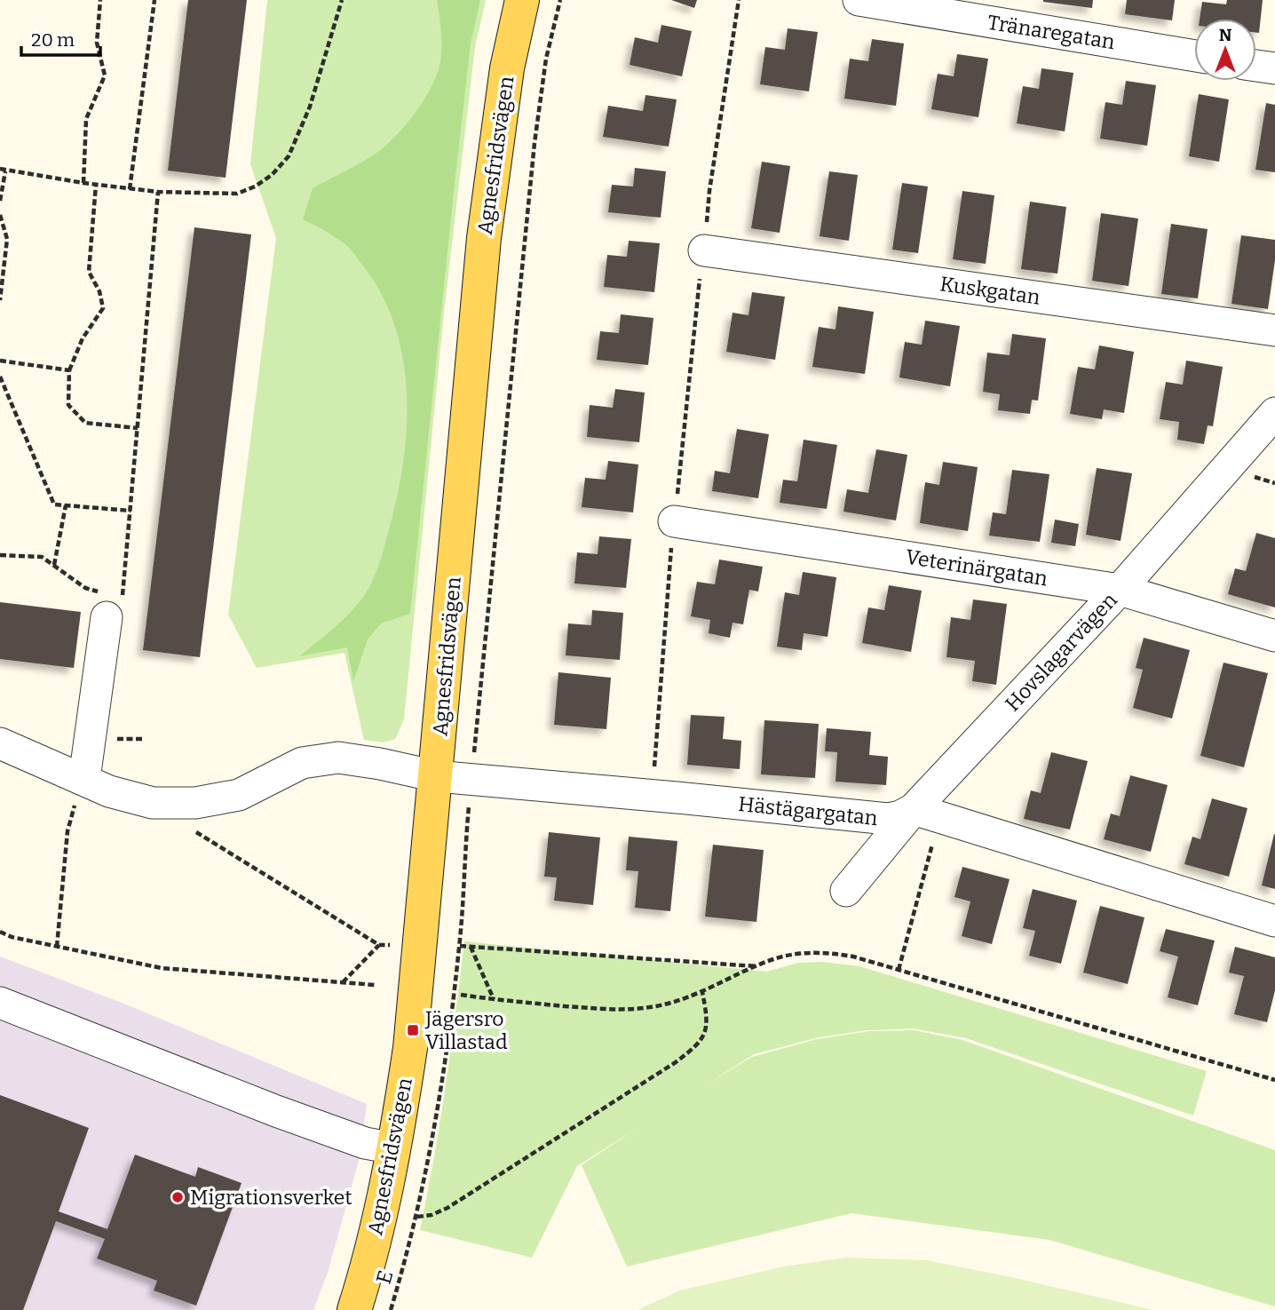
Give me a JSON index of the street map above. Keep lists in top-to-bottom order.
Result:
{
  "streets": {
    "main road": ["Agnesfridsvägen"],
    "street": [
      "Tränaregatan",
      "Kuskgatan",
      "Veterinärgatan",
      "Hovslagarvägen",
      "Hästägargatan"
    ],
    "path": ["E"]
  },
  "crossings": [
    ["Agnesfridsvägen", "Hästägargatan"],
    ["Veterinärgatan", "Hovslagarvägen"],
    ["Hovslagarvägen", "Hästägargatan"],
    ["Hästägargatan", "E"]
  ],
  "places": {
    "transit": ["Jägersro Villastad"],
    "other": ["Migrationsverket"]
  },
  "scale_bar": "20 m",
  "north": "top"
}
